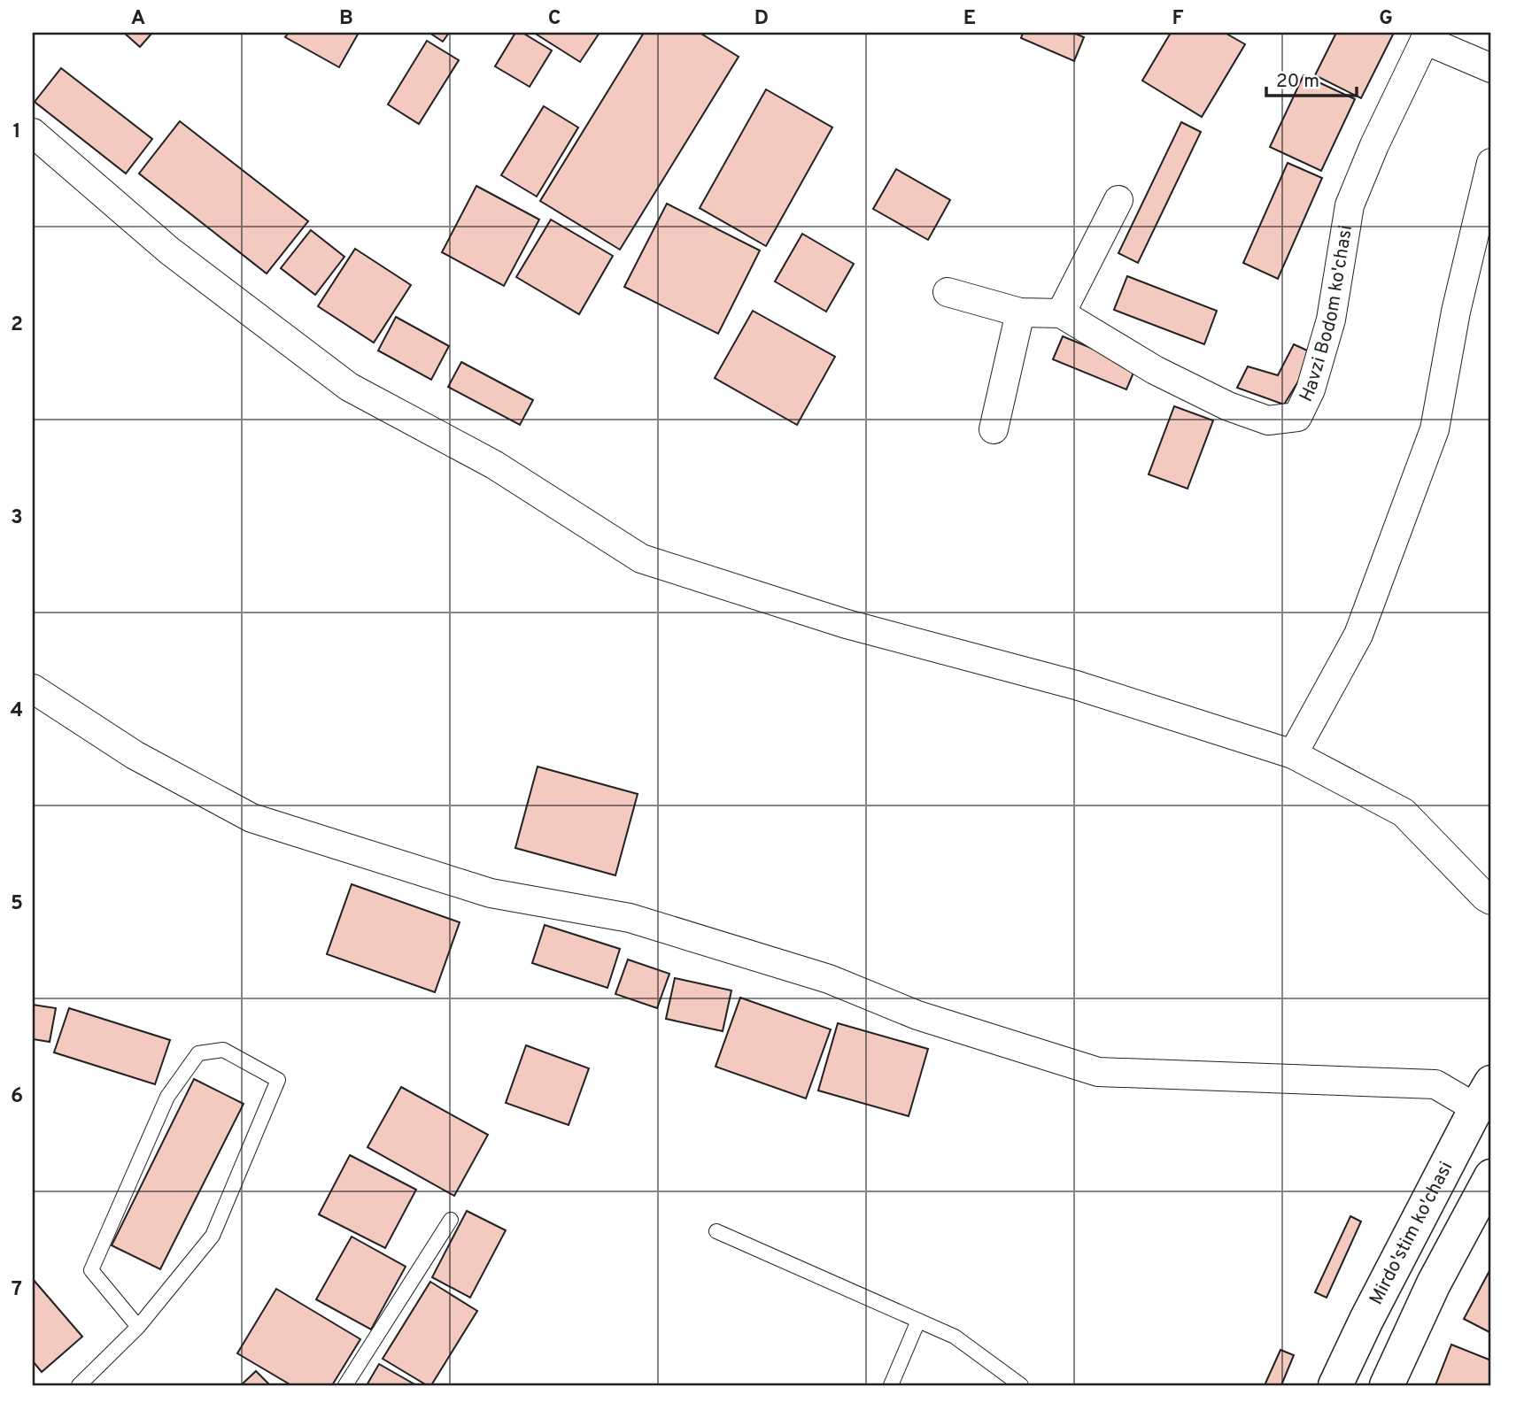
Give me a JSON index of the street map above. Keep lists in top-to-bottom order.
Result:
{
  "streets": {
    "main road": ["Mirdo'stim ko'chasi"],
    "street": ["Havzi Bodom ko'chasi"]
  },
  "scale_bar": "20 m",
  "grid": {
    "columns": [
      "A",
      "B",
      "C",
      "D",
      "E",
      "F",
      "G"
    ],
    "rows": [
      "1",
      "2",
      "3",
      "4",
      "5",
      "6",
      "7"
    ]
  }
}
